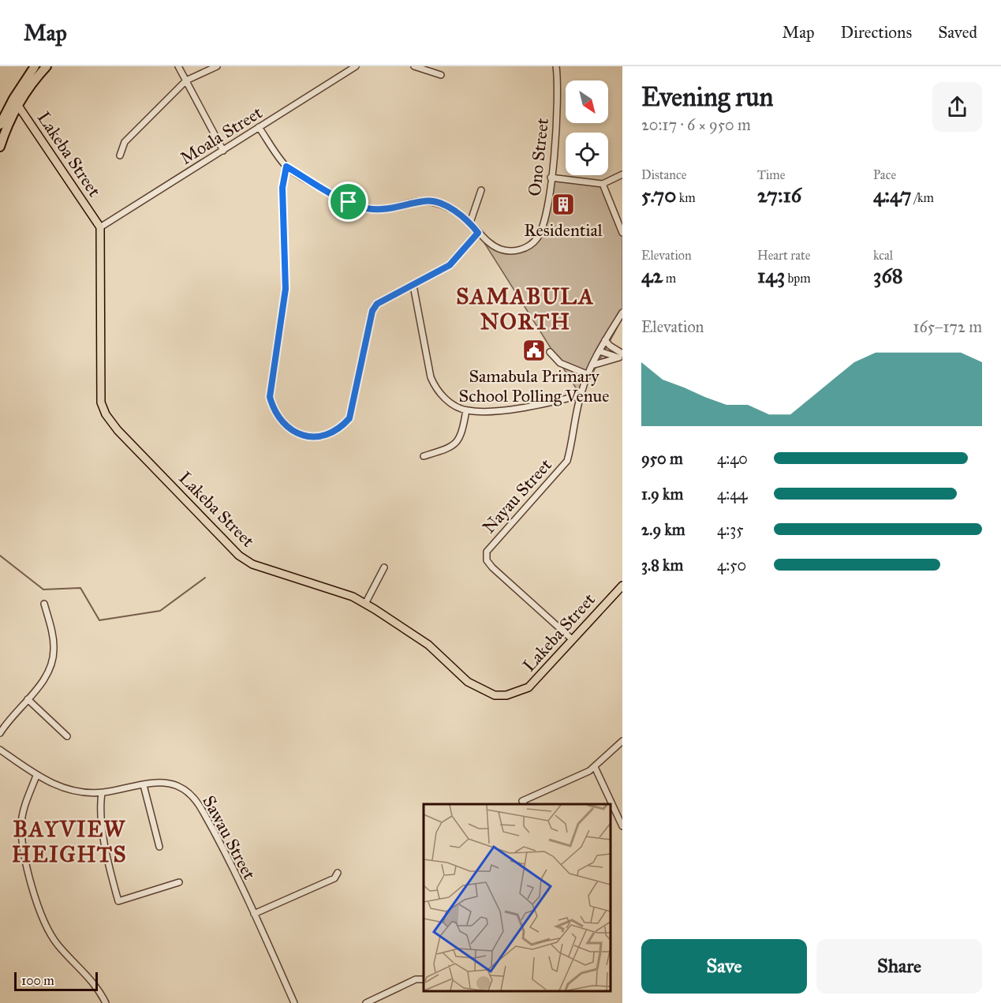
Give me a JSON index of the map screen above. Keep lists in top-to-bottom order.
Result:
{
  "streets": {
    "main road": ["Lakeba Street"],
    "street": [
      "Moala Street",
      "Ono Street",
      "Nayau Street",
      "Sawau Street"
    ]
  },
  "crossings": [
    ["Moala Street", "Lakeba Street"],
    ["Lakeba Street", "Nayau Street"]
  ],
  "districts": ["SAMABULA NORTH", "BAYVIEW HEIGHTS"],
  "places": {
    "building": ["Residential"],
    "public building": ["Samabula Primary School Polling Venue"]
  },
  "scale_bar": "100 m",
  "north": "bottom right",
  "page": {
    "header": "Map",
    "nav": ["Map", "Directions", "Saved"],
    "heading": ["Evening run", "20:17 · 6 × 950 m"],
    "stats": [
      ["Distance", "5.70 km"],
      ["Time", "27:16"],
      ["Pace", "4:47 /km"],
      ["Elevation", "42 m"],
      ["Heart rate", "143 bpm"],
      ["kcal", "368"]
    ],
    "chart": ["Elevation", "165–172 m"],
    "list": [
      {
        "name": "950 m",
        "note": "4:40"
      },
      {
        "name": "1.9 km",
        "note": "4:44"
      },
      {
        "name": "2.9 km",
        "note": "4:35"
      },
      {
        "name": "3.8 km",
        "note": "4:50"
      }
    ],
    "buttons": ["Save", "Share"],
    "scale": "100 m"
  }
}
